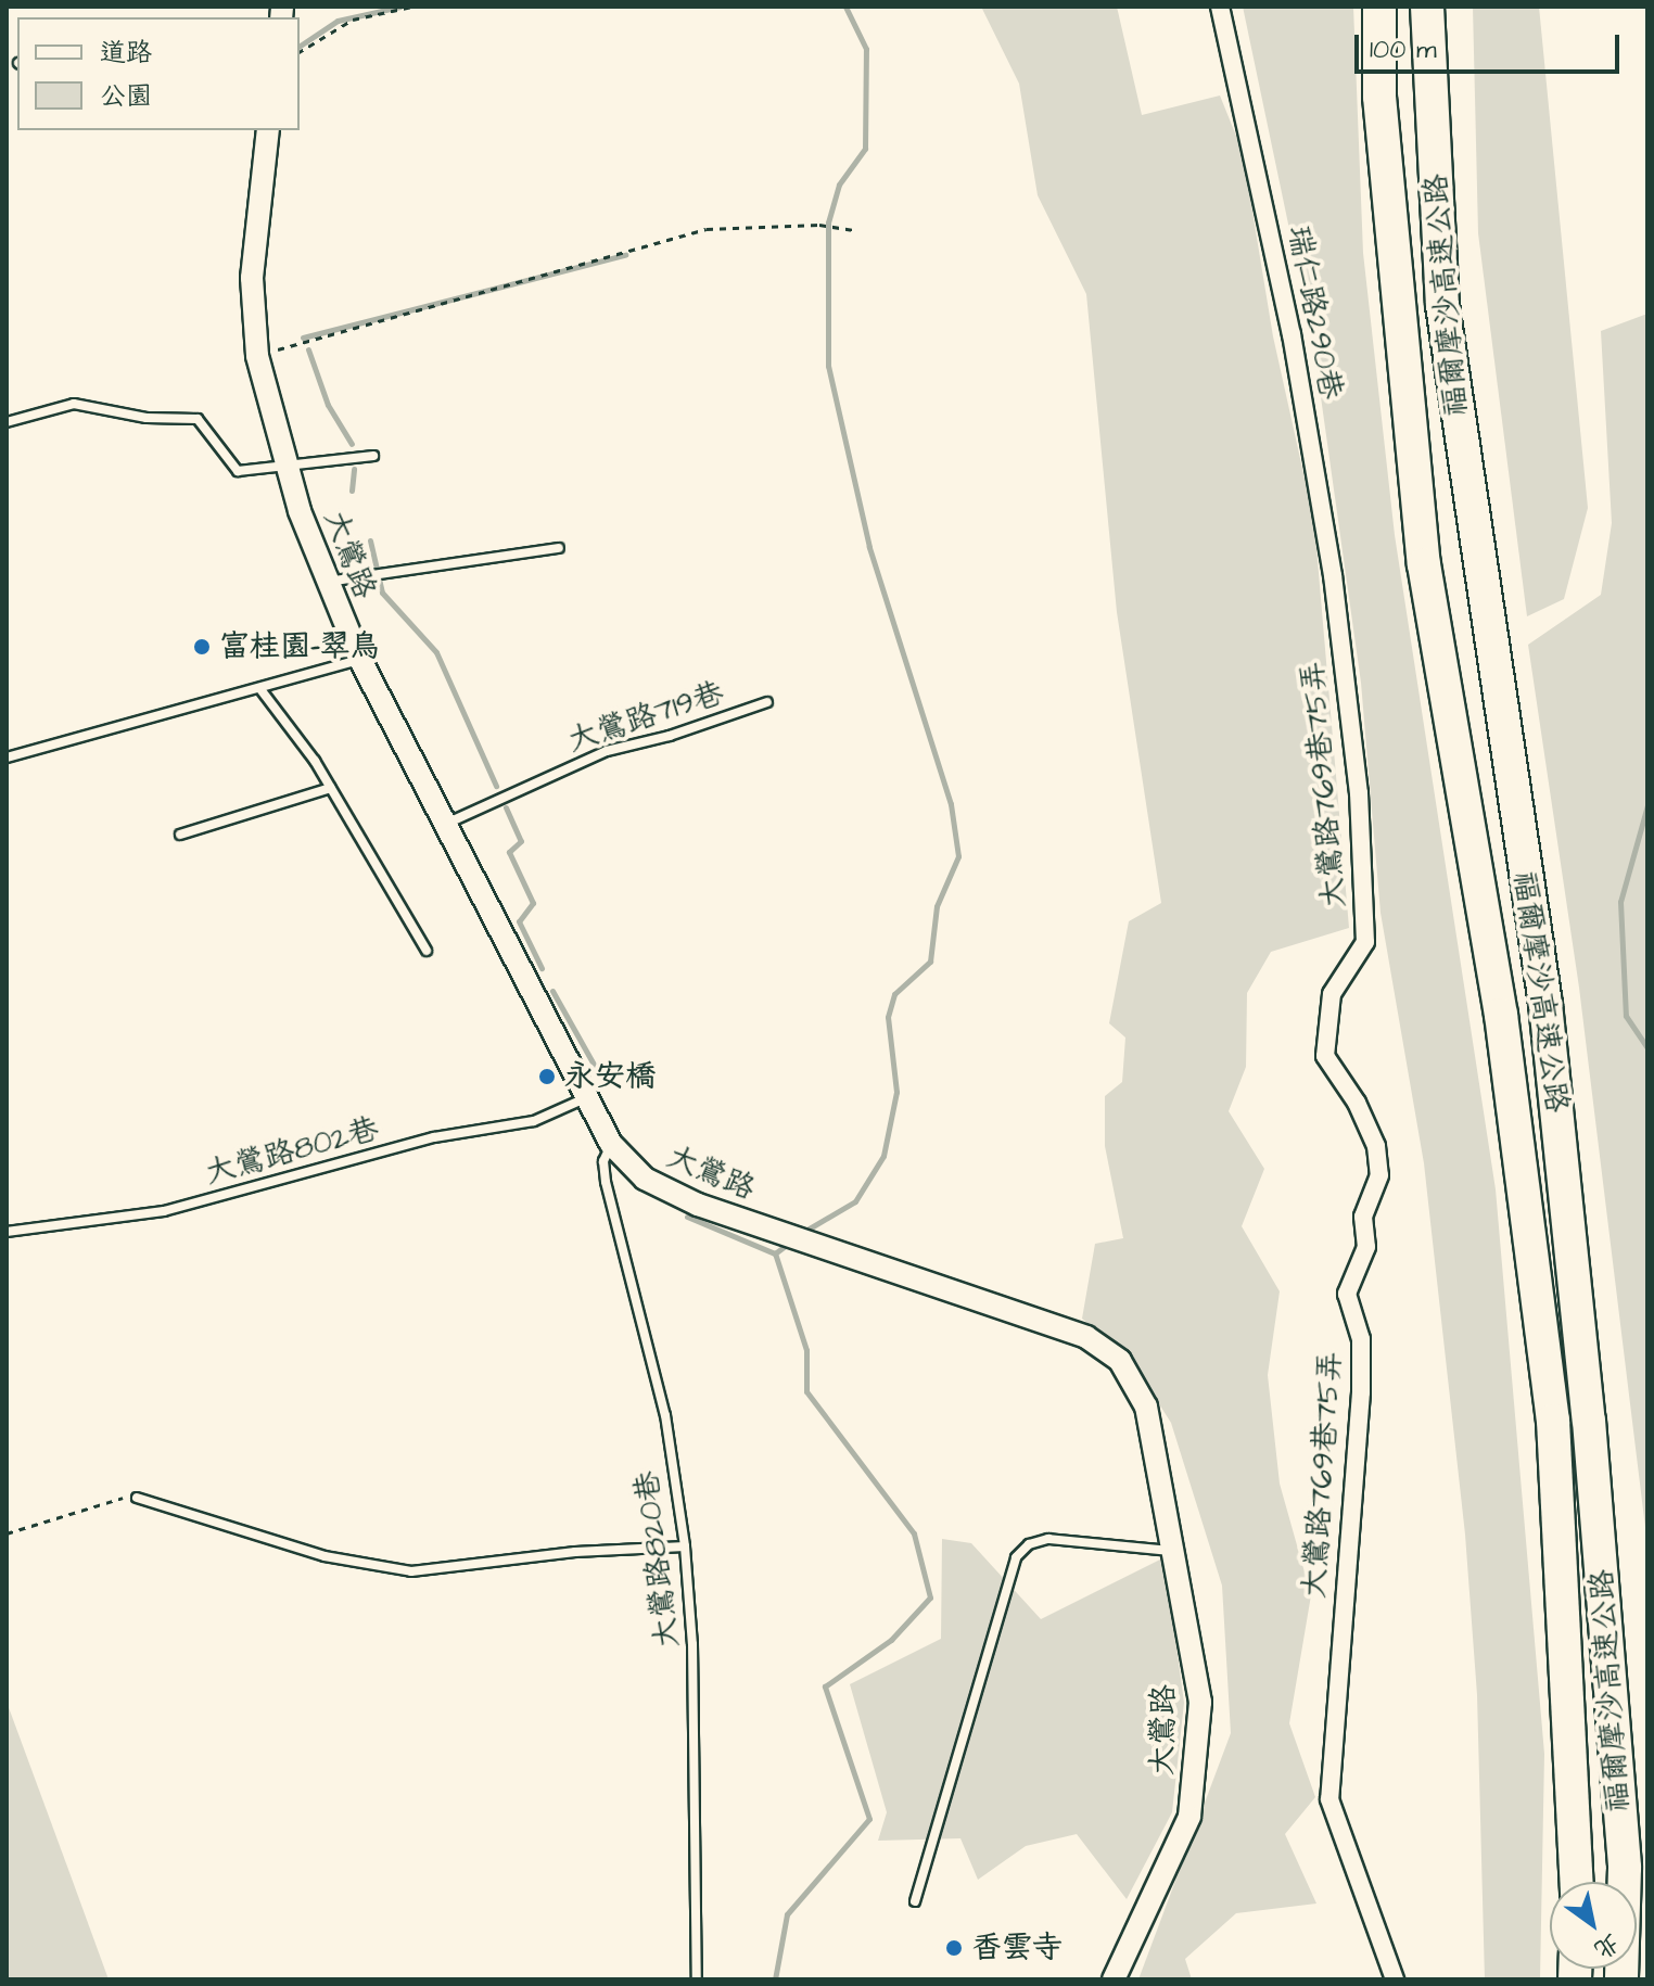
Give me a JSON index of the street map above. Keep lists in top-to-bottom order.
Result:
{
  "streets": {
    "highway": ["福爾摩沙高速公路"],
    "street": ["瑞仁路290巷", "大鶯路", "大鶯路769巷75弄"],
    "lane": ["大鶯路719巷", "大鶯路802巷", "大鶯路820巷"]
  },
  "crossings": [
    ["瑞仁路290巷", "大鶯路769巷75弄"],
    ["大鶯路", "大鶯路719巷"],
    ["大鶯路", "大鶯路802巷"],
    ["大鶯路", "大鶯路820巷"]
  ],
  "places": ["富桂園-翠鳥", "永安橋", "香雲寺"],
  "legend": ["道路", "公園"],
  "scale_bar": "100 m",
  "north": "bottom right"
}
